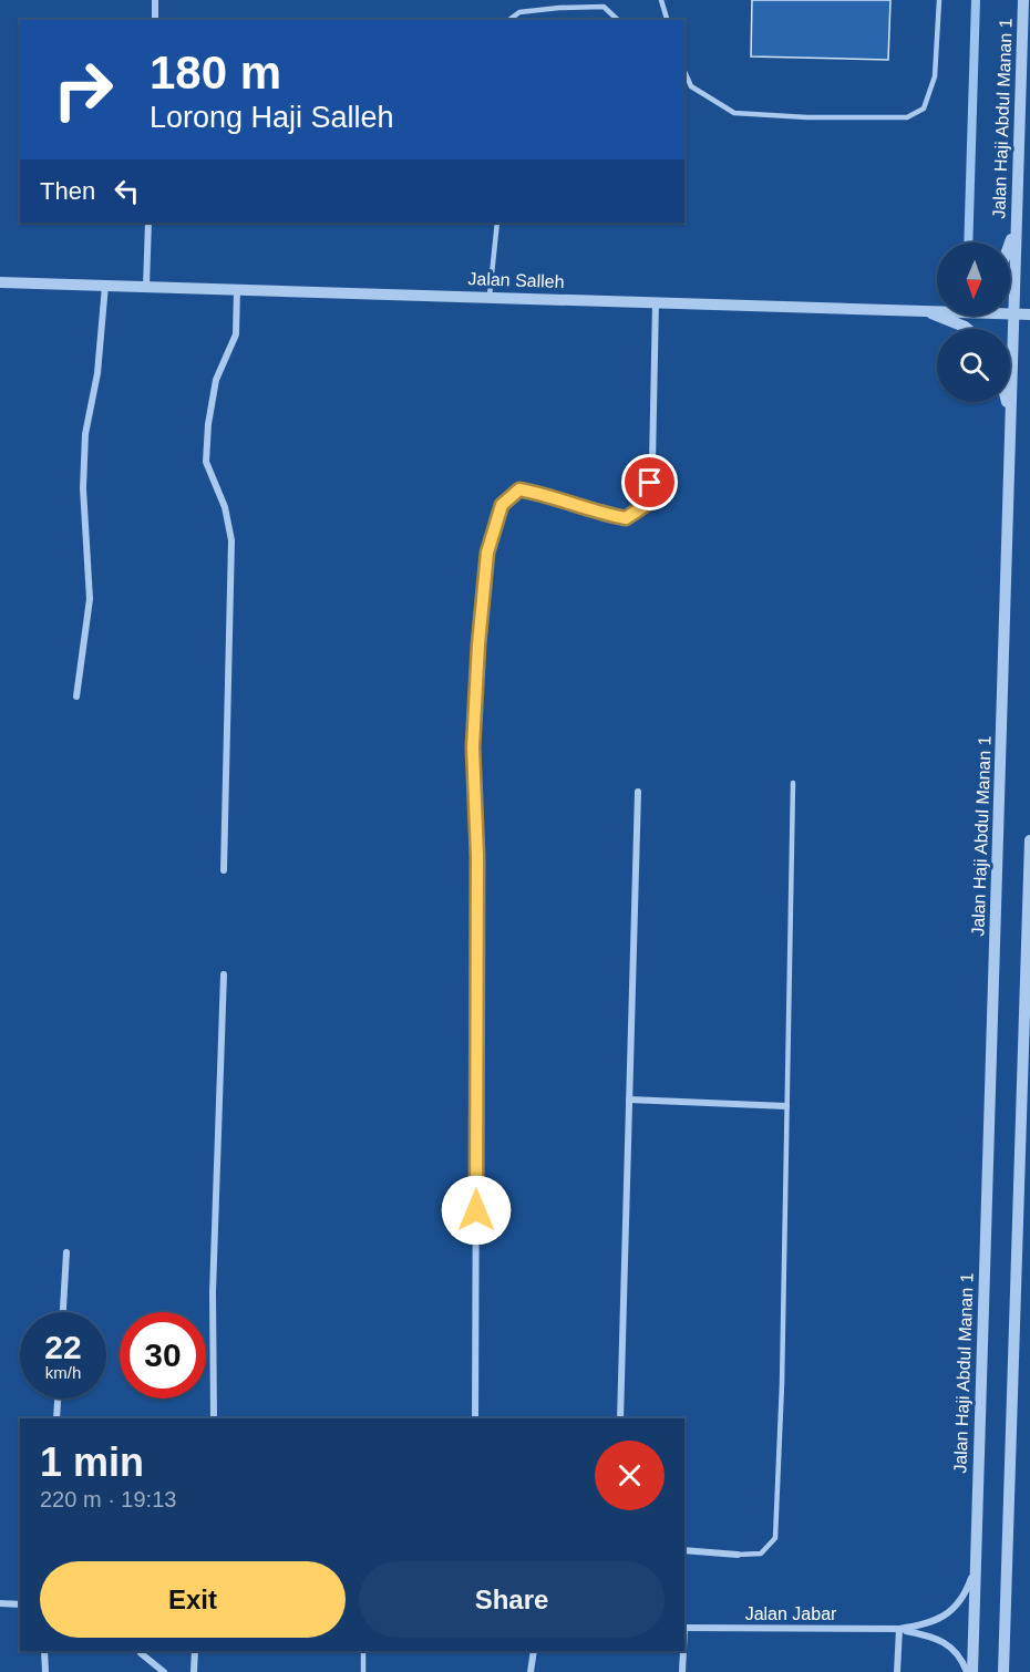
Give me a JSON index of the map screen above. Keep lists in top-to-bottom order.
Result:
{
  "streets": {
    "street": ["Jalan Haji Abdul Manan 1", "Jalan Salleh", "Jalan Jabar"]
  },
  "crossings": [
    ["Jalan Haji Abdul Manan 1", "Jalan Salleh"]
  ],
  "north": "bottom",
  "page": {
    "turn": ["180 m", "Lorong Haji Salleh"],
    "then": "Then",
    "speed": "22 km/h",
    "limit": "30",
    "heading": ["1 min", "220 m · 19:13"],
    "buttons": ["Exit", "Share"]
  }
}
